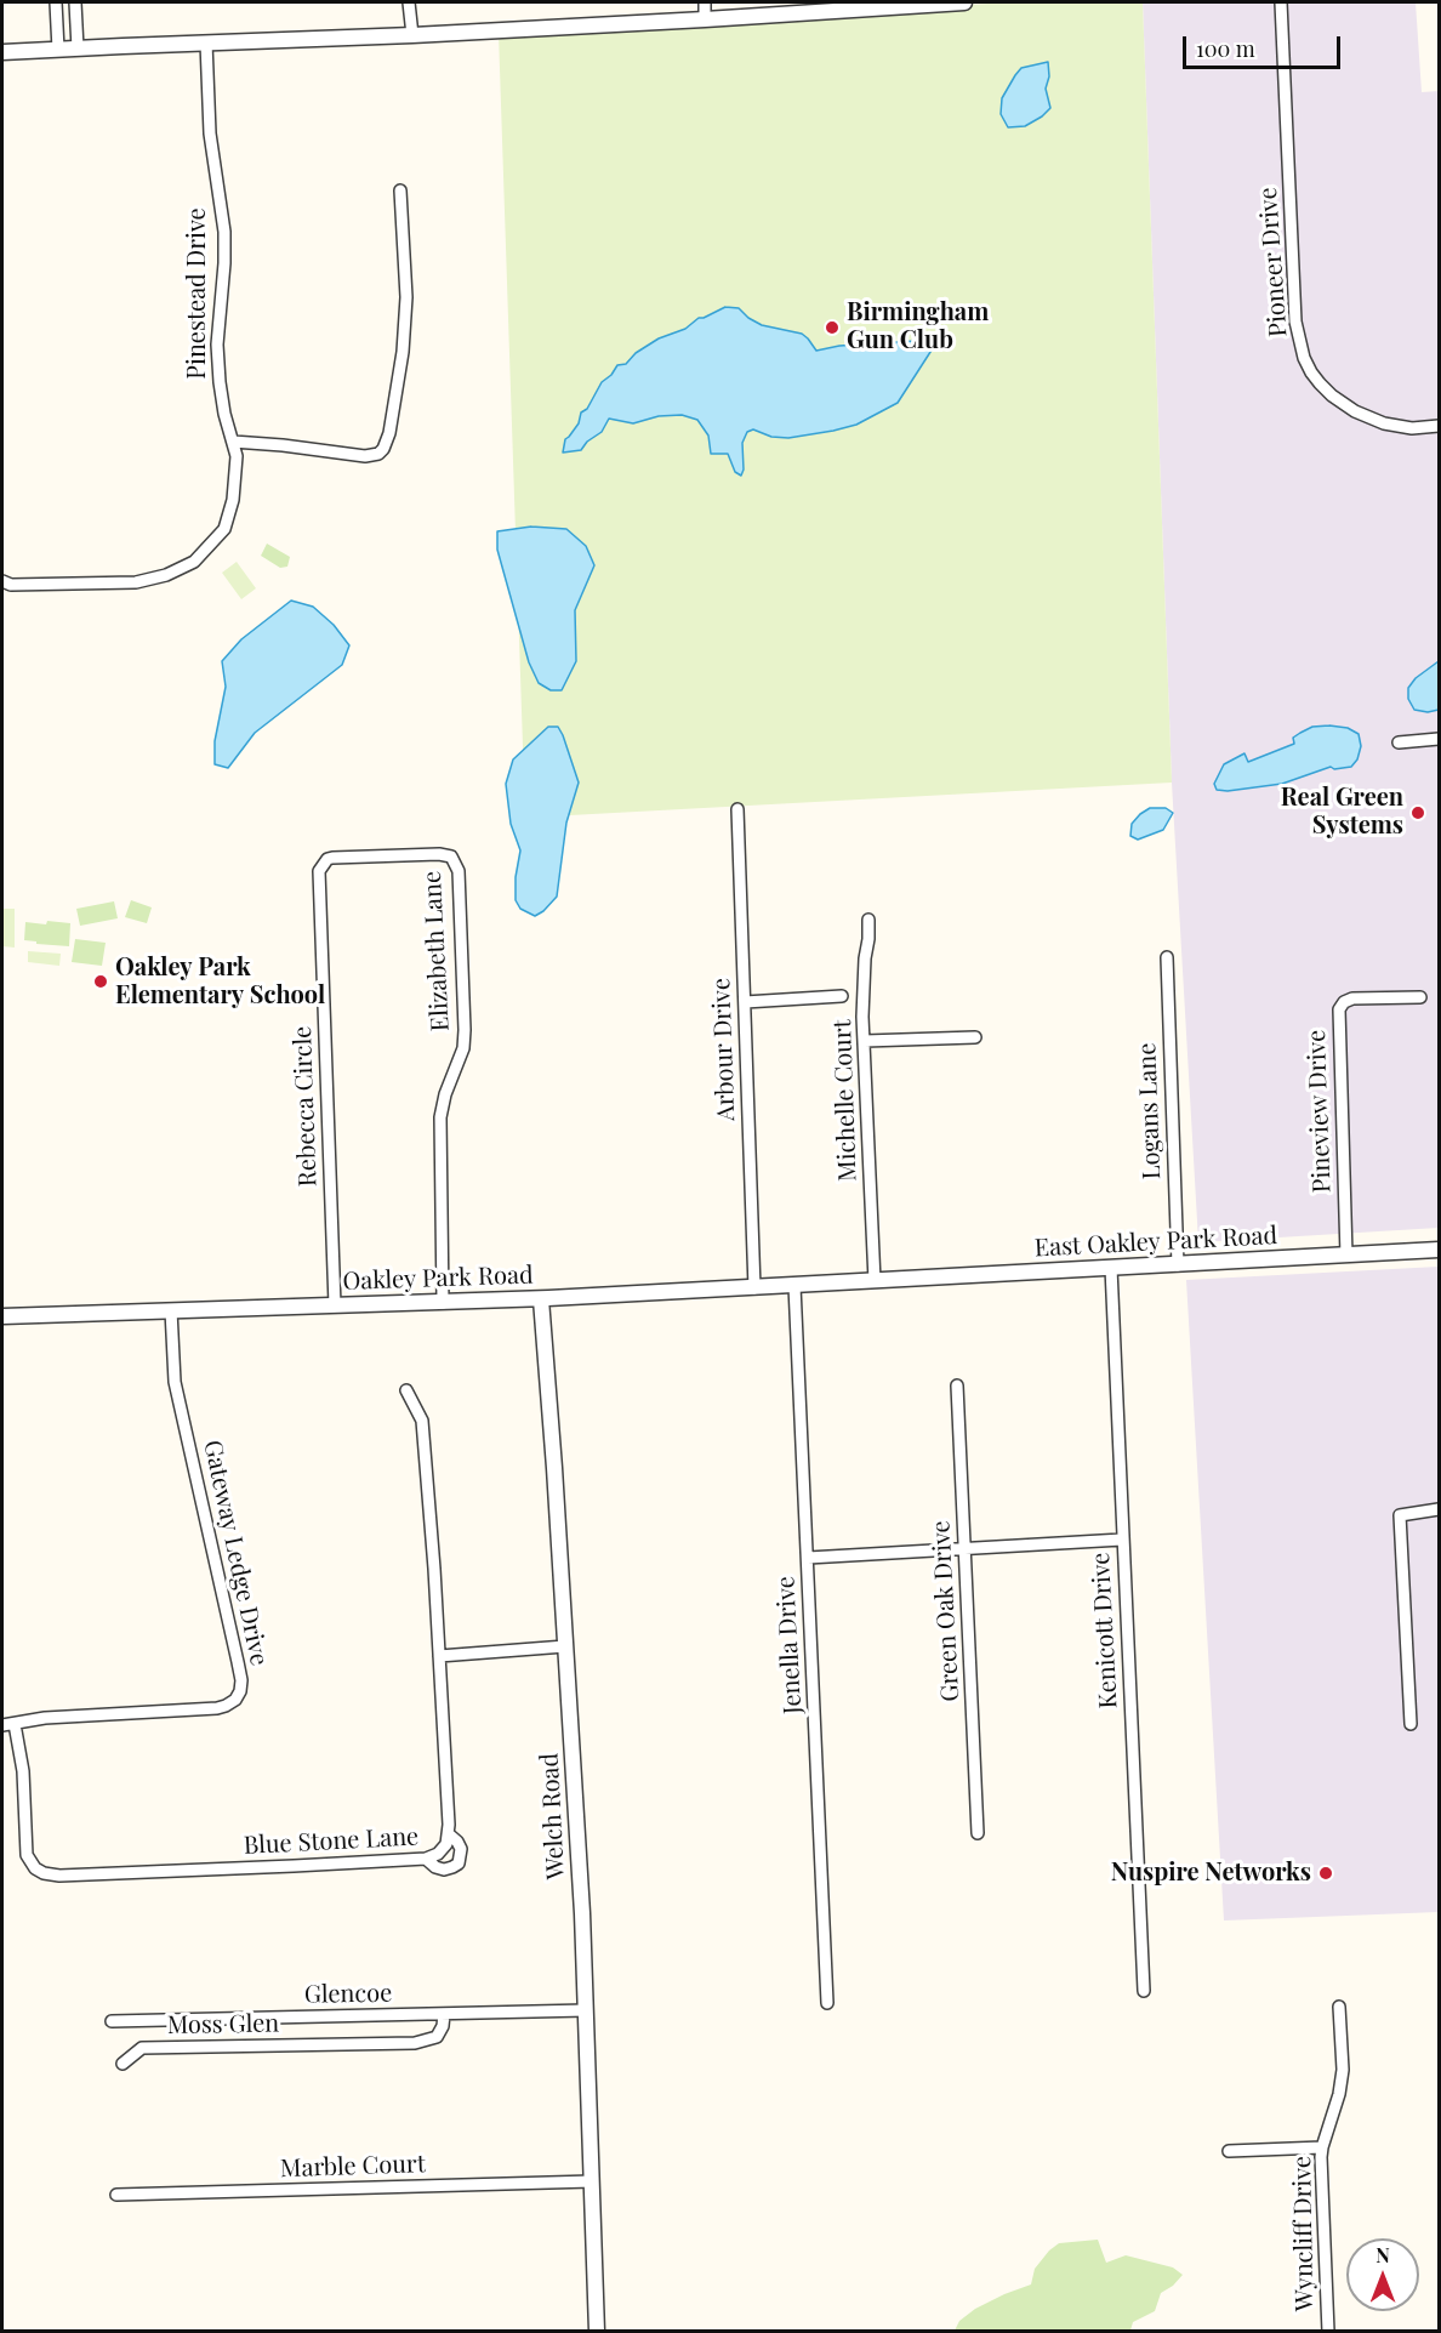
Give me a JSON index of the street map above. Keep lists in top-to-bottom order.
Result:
{
  "streets": {
    "street": [
      "Pioneer Drive",
      "Pinestead Drive",
      "Elizabeth Lane",
      "Arbour Drive",
      "Michelle Court",
      "Rebecca Circle",
      "Logans Lane",
      "Pineview Drive",
      "East Oakley Park Road",
      "Oakley Park Road",
      "Gateway Ledge Drive",
      "Green Oak Drive",
      "Kenicott Drive",
      "Jenella Drive",
      "Welch Road",
      "Blue Stone Lane",
      "Glencoe",
      "Moss Glen",
      "Marble Court",
      "Wyncliff Drive"
    ]
  },
  "crossings": [
    ["Elizabeth Lane", "Rebecca Circle"],
    ["Elizabeth Lane", "Oakley Park Road"],
    ["Arbour Drive", "Oakley Park Road"],
    ["Michelle Court", "East Oakley Park Road"],
    ["Michelle Court", "Oakley Park Road"],
    ["Rebecca Circle", "Oakley Park Road"],
    ["Logans Lane", "East Oakley Park Road"],
    ["Pineview Drive", "East Oakley Park Road"],
    ["East Oakley Park Road", "Oakley Park Road"],
    ["East Oakley Park Road", "Kenicott Drive"],
    ["Oakley Park Road", "Gateway Ledge Drive"],
    ["Oakley Park Road", "Jenella Drive"],
    ["Oakley Park Road", "Welch Road"],
    ["Gateway Ledge Drive", "Blue Stone Lane"],
    ["Welch Road", "Glencoe"],
    ["Welch Road", "Marble Court"],
    ["Glencoe", "Moss Glen"]
  ],
  "places": [
    "Birmingham Gun Club",
    "Real Green Systems",
    "Oakley Park Elementary School",
    "Nuspire Networks"
  ],
  "scale_bar": "100 m",
  "north": "top"
}
